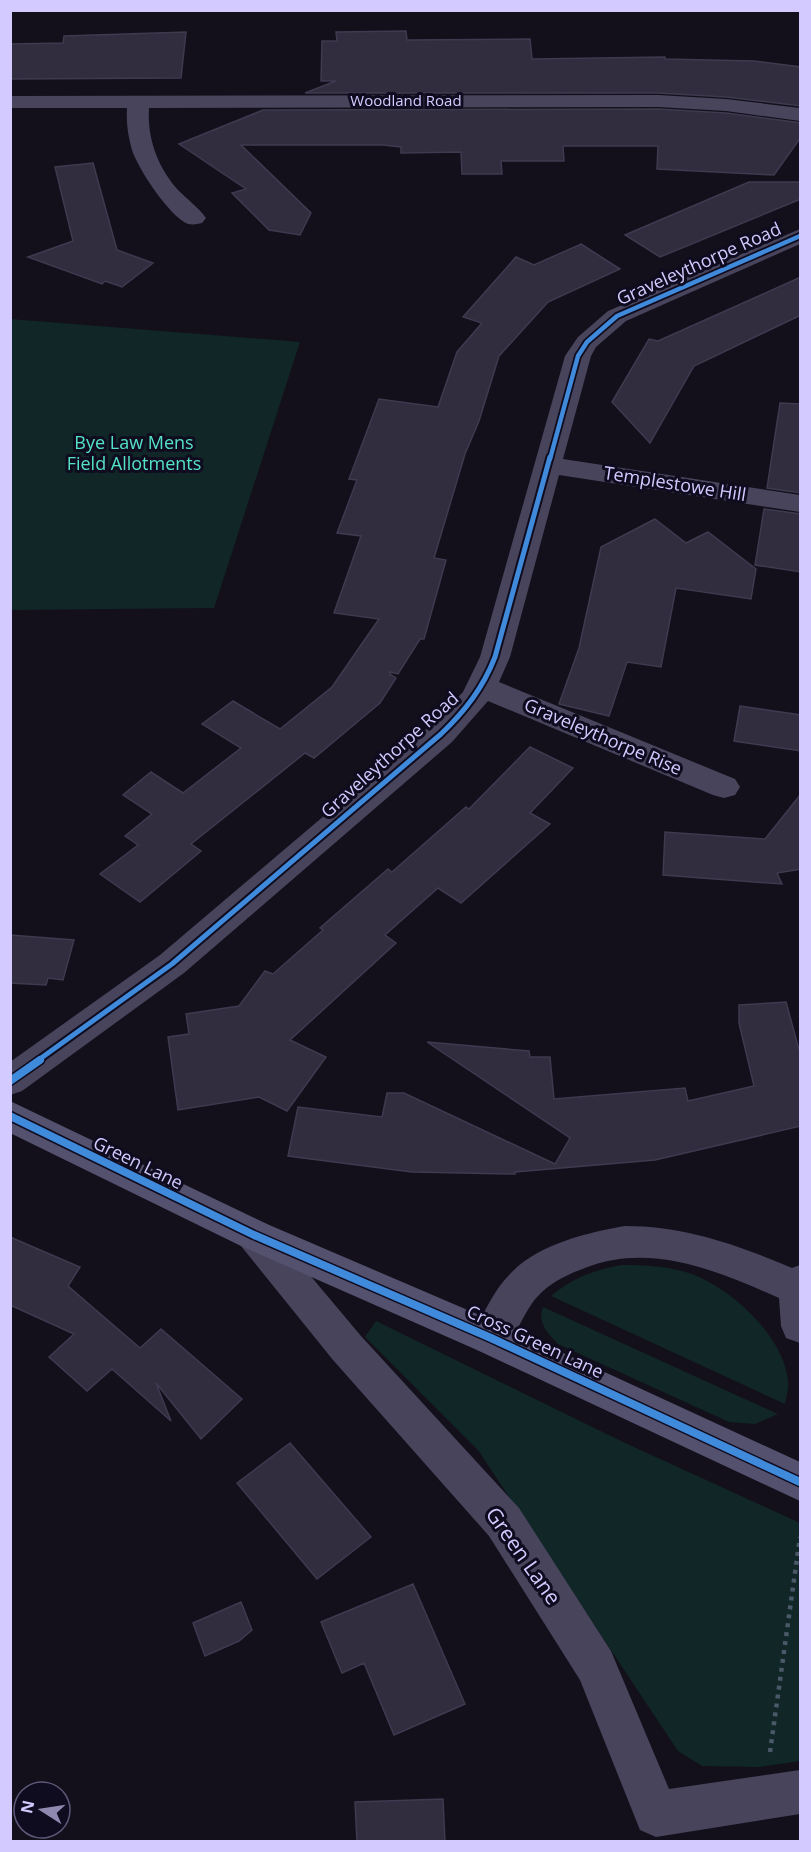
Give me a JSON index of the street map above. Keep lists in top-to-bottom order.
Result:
{
  "streets": {
    "street": [
      "Woodland Road",
      "Graveleythorpe Road",
      "Templestowe Hill",
      "Graveleythorpe Rise",
      "Green Lane",
      "Cross Green Lane"
    ]
  },
  "crossings": [
    ["Graveleythorpe Road", "Templestowe Hill"],
    ["Graveleythorpe Road", "Graveleythorpe Rise"],
    ["Green Lane", "Cross Green Lane"]
  ],
  "parks": ["Bye Law Mens Field Allotments"],
  "north": "left"
}
